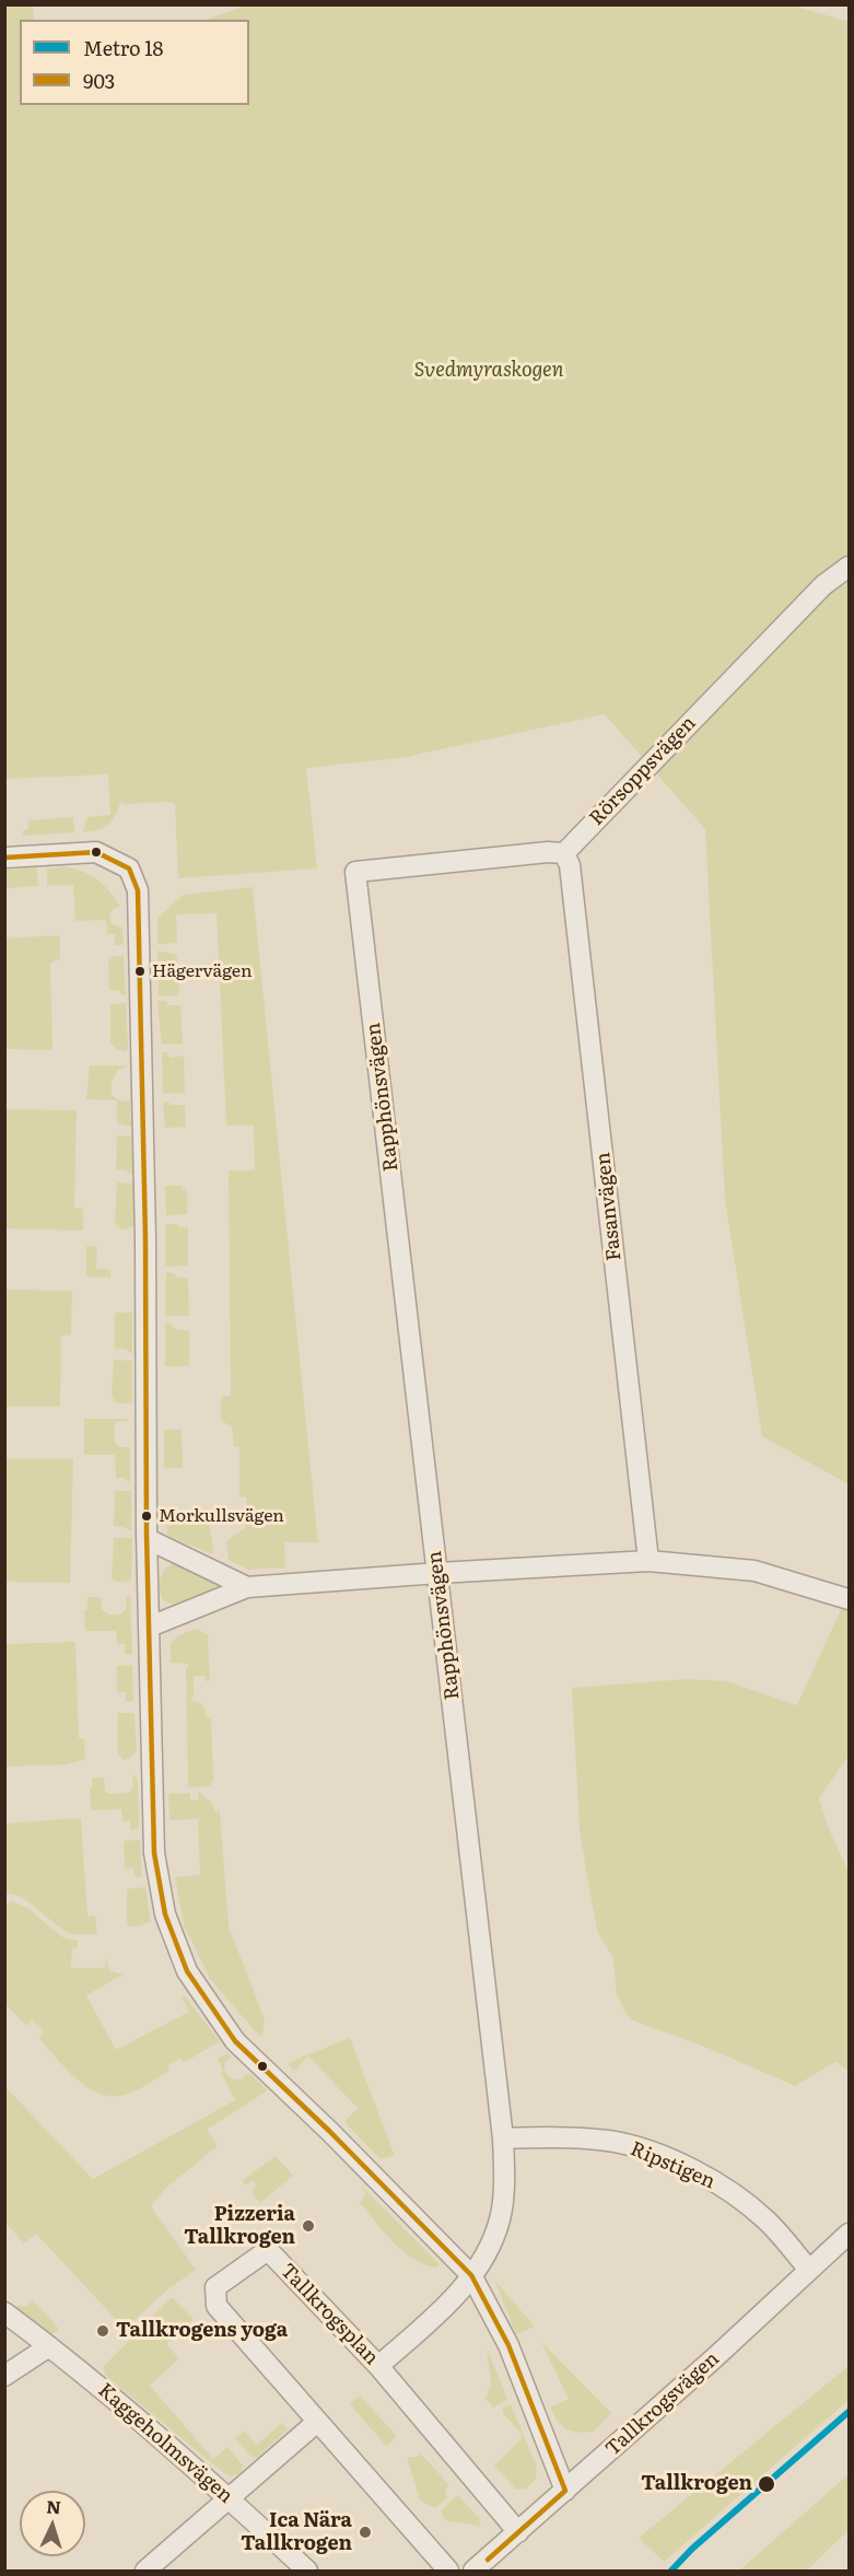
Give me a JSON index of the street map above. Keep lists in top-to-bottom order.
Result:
{
  "streets": {
    "street": [
      "Rörsoppsvägen",
      "Rapphönsvägen",
      "Fasanvägen",
      "Ripstigen",
      "Tallkrogsplan",
      "Tallkrogsvägen",
      "Kaggeholmsvägen"
    ]
  },
  "crossings": [
    ["Rörsoppsvägen", "Rapphönsvägen"],
    ["Rörsoppsvägen", "Fasanvägen"],
    ["Rapphönsvägen", "Fasanvägen"],
    ["Rapphönsvägen", "Ripstigen"],
    ["Rapphönsvägen", "Tallkrogsplan"],
    ["Ripstigen", "Tallkrogsvägen"],
    ["Tallkrogsplan", "Tallkrogsvägen"]
  ],
  "parks": ["Svedmyraskogen"],
  "places": [
    "Hägervägen",
    "Morkullsvägen",
    "Pizzeria Tallkrogen",
    "Tallkrogens yoga",
    "Tallkrogen",
    "Ica Nära Tallkrogen"
  ],
  "lines": ["transit line 903", "metro line 18"],
  "legend": ["Metro 18", "903"],
  "north": "top"
}
